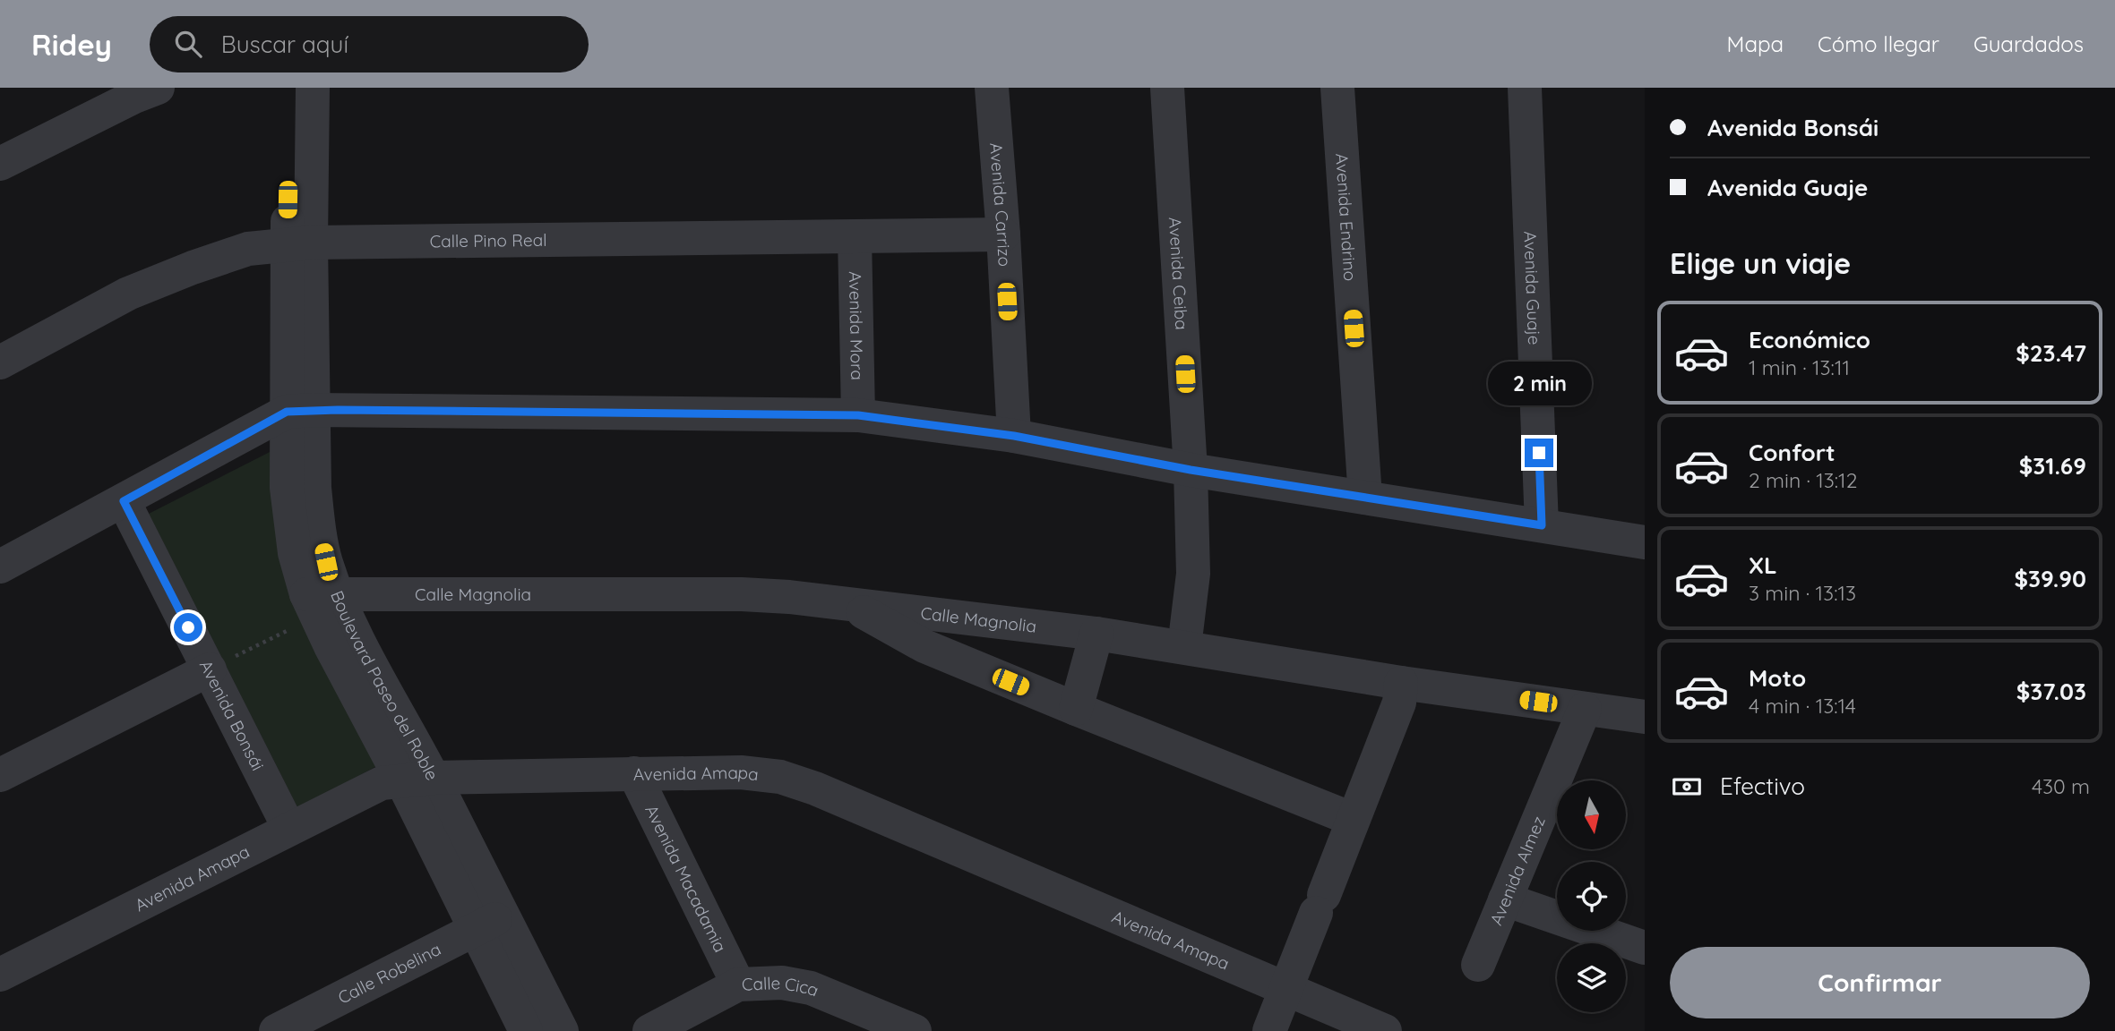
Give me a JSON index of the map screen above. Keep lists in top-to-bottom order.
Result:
{
  "streets": {
    "street": [
      "Avenida Carrizo",
      "Avenida Endrino",
      "Calle Pino Real",
      "Avenida Ceiba",
      "Avenida Guaje",
      "Avenida Mora",
      "Calle Magnolia",
      "Boulevard Paseo del Roble",
      "Avenida Bonsái",
      "Avenida Amapa",
      "Avenida Almez",
      "Avenida Macadamia",
      "Calle Robelina",
      "Calle Cica"
    ]
  },
  "crossings": [
    ["Avenida Carrizo", "Calle Pino Real"],
    ["Calle Pino Real", "Avenida Mora"],
    ["Calle Pino Real", "Boulevard Paseo del Roble"],
    ["Avenida Ceiba", "Calle Magnolia"],
    ["Calle Magnolia", "Boulevard Paseo del Roble"],
    ["Calle Magnolia", "Avenida Almez"],
    ["Boulevard Paseo del Roble", "Avenida Amapa"],
    ["Boulevard Paseo del Roble", "Calle Robelina"],
    ["Avenida Bonsái", "Avenida Amapa"],
    ["Avenida Amapa", "Avenida Macadamia"],
    ["Avenida Macadamia", "Calle Cica"]
  ],
  "north": "bottom",
  "page": {
    "header": "Ridey",
    "search": "Buscar aquí",
    "nav": ["Mapa", "Cómo llegar", "Guardados"],
    "banner": ["Avenida Bonsái", "Avenida Guaje"],
    "heading": "Elige un viaje",
    "list": [
      {
        "name": "Económico",
        "note": "1 min · 13:11",
        "value": "$23.47"
      },
      {
        "name": "Confort",
        "note": "2 min · 13:12",
        "value": "$31.69"
      },
      {
        "name": "XL",
        "note": "3 min · 13:13",
        "value": "$39.90"
      },
      {
        "name": "Moto",
        "note": "4 min · 13:14",
        "value": "$37.03"
      }
    ],
    "bubble": "2 min",
    "pay": ["Efectivo", "430 m"],
    "buttons": "Confirmar"
  }
}
